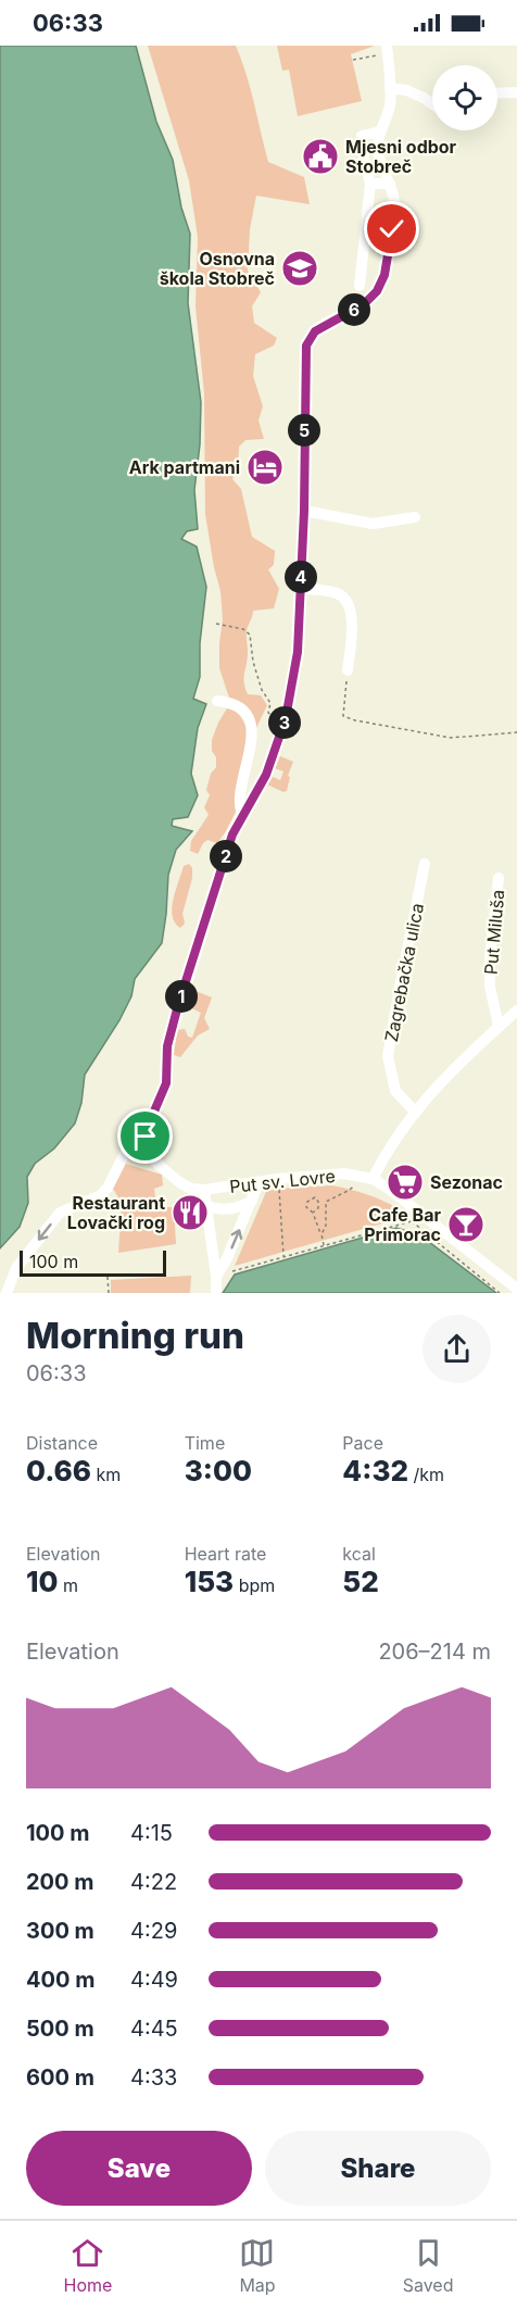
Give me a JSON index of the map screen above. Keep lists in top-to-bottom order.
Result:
{
  "streets": {
    "street": ["Put Miluša", "Zagrebačka ulica", "Put sv. Lovre"]
  },
  "places": {
    "public building": ["Mjesni odbor Stobreč"],
    "school or university": ["Osnovna škola Stobreč"],
    "hotel": ["Ark partmani"],
    "supermarket": ["Sezonac"],
    "restaurant": ["Restaurant Lovački rog"],
    "bar": ["Cafe Bar Primorac"]
  },
  "scale_bar": "100 m",
  "page": {
    "status": "06:33",
    "pins": [
      "6",
      "5",
      "4",
      "3",
      "2",
      "1"
    ],
    "scale": "100 m",
    "heading": ["Morning run", "06:33"],
    "stats": [
      ["Distance", "0.66 km"],
      ["Time", "3:00"],
      ["Pace", "4:32 /km"],
      ["Elevation", "10 m"],
      ["Heart rate", "153 bpm"],
      ["kcal", "52"]
    ],
    "chart": ["Elevation", "206–214 m"],
    "list": [
      {
        "name": "100 m",
        "note": "4:15"
      },
      {
        "name": "200 m",
        "note": "4:22"
      },
      {
        "name": "300 m",
        "note": "4:29"
      },
      {
        "name": "400 m",
        "note": "4:49"
      },
      {
        "name": "500 m",
        "note": "4:45"
      },
      {
        "name": "600 m",
        "note": "4:33"
      }
    ],
    "buttons": ["Save", "Share"],
    "tabs": ["Home", "Map", "Saved"]
  }
}
